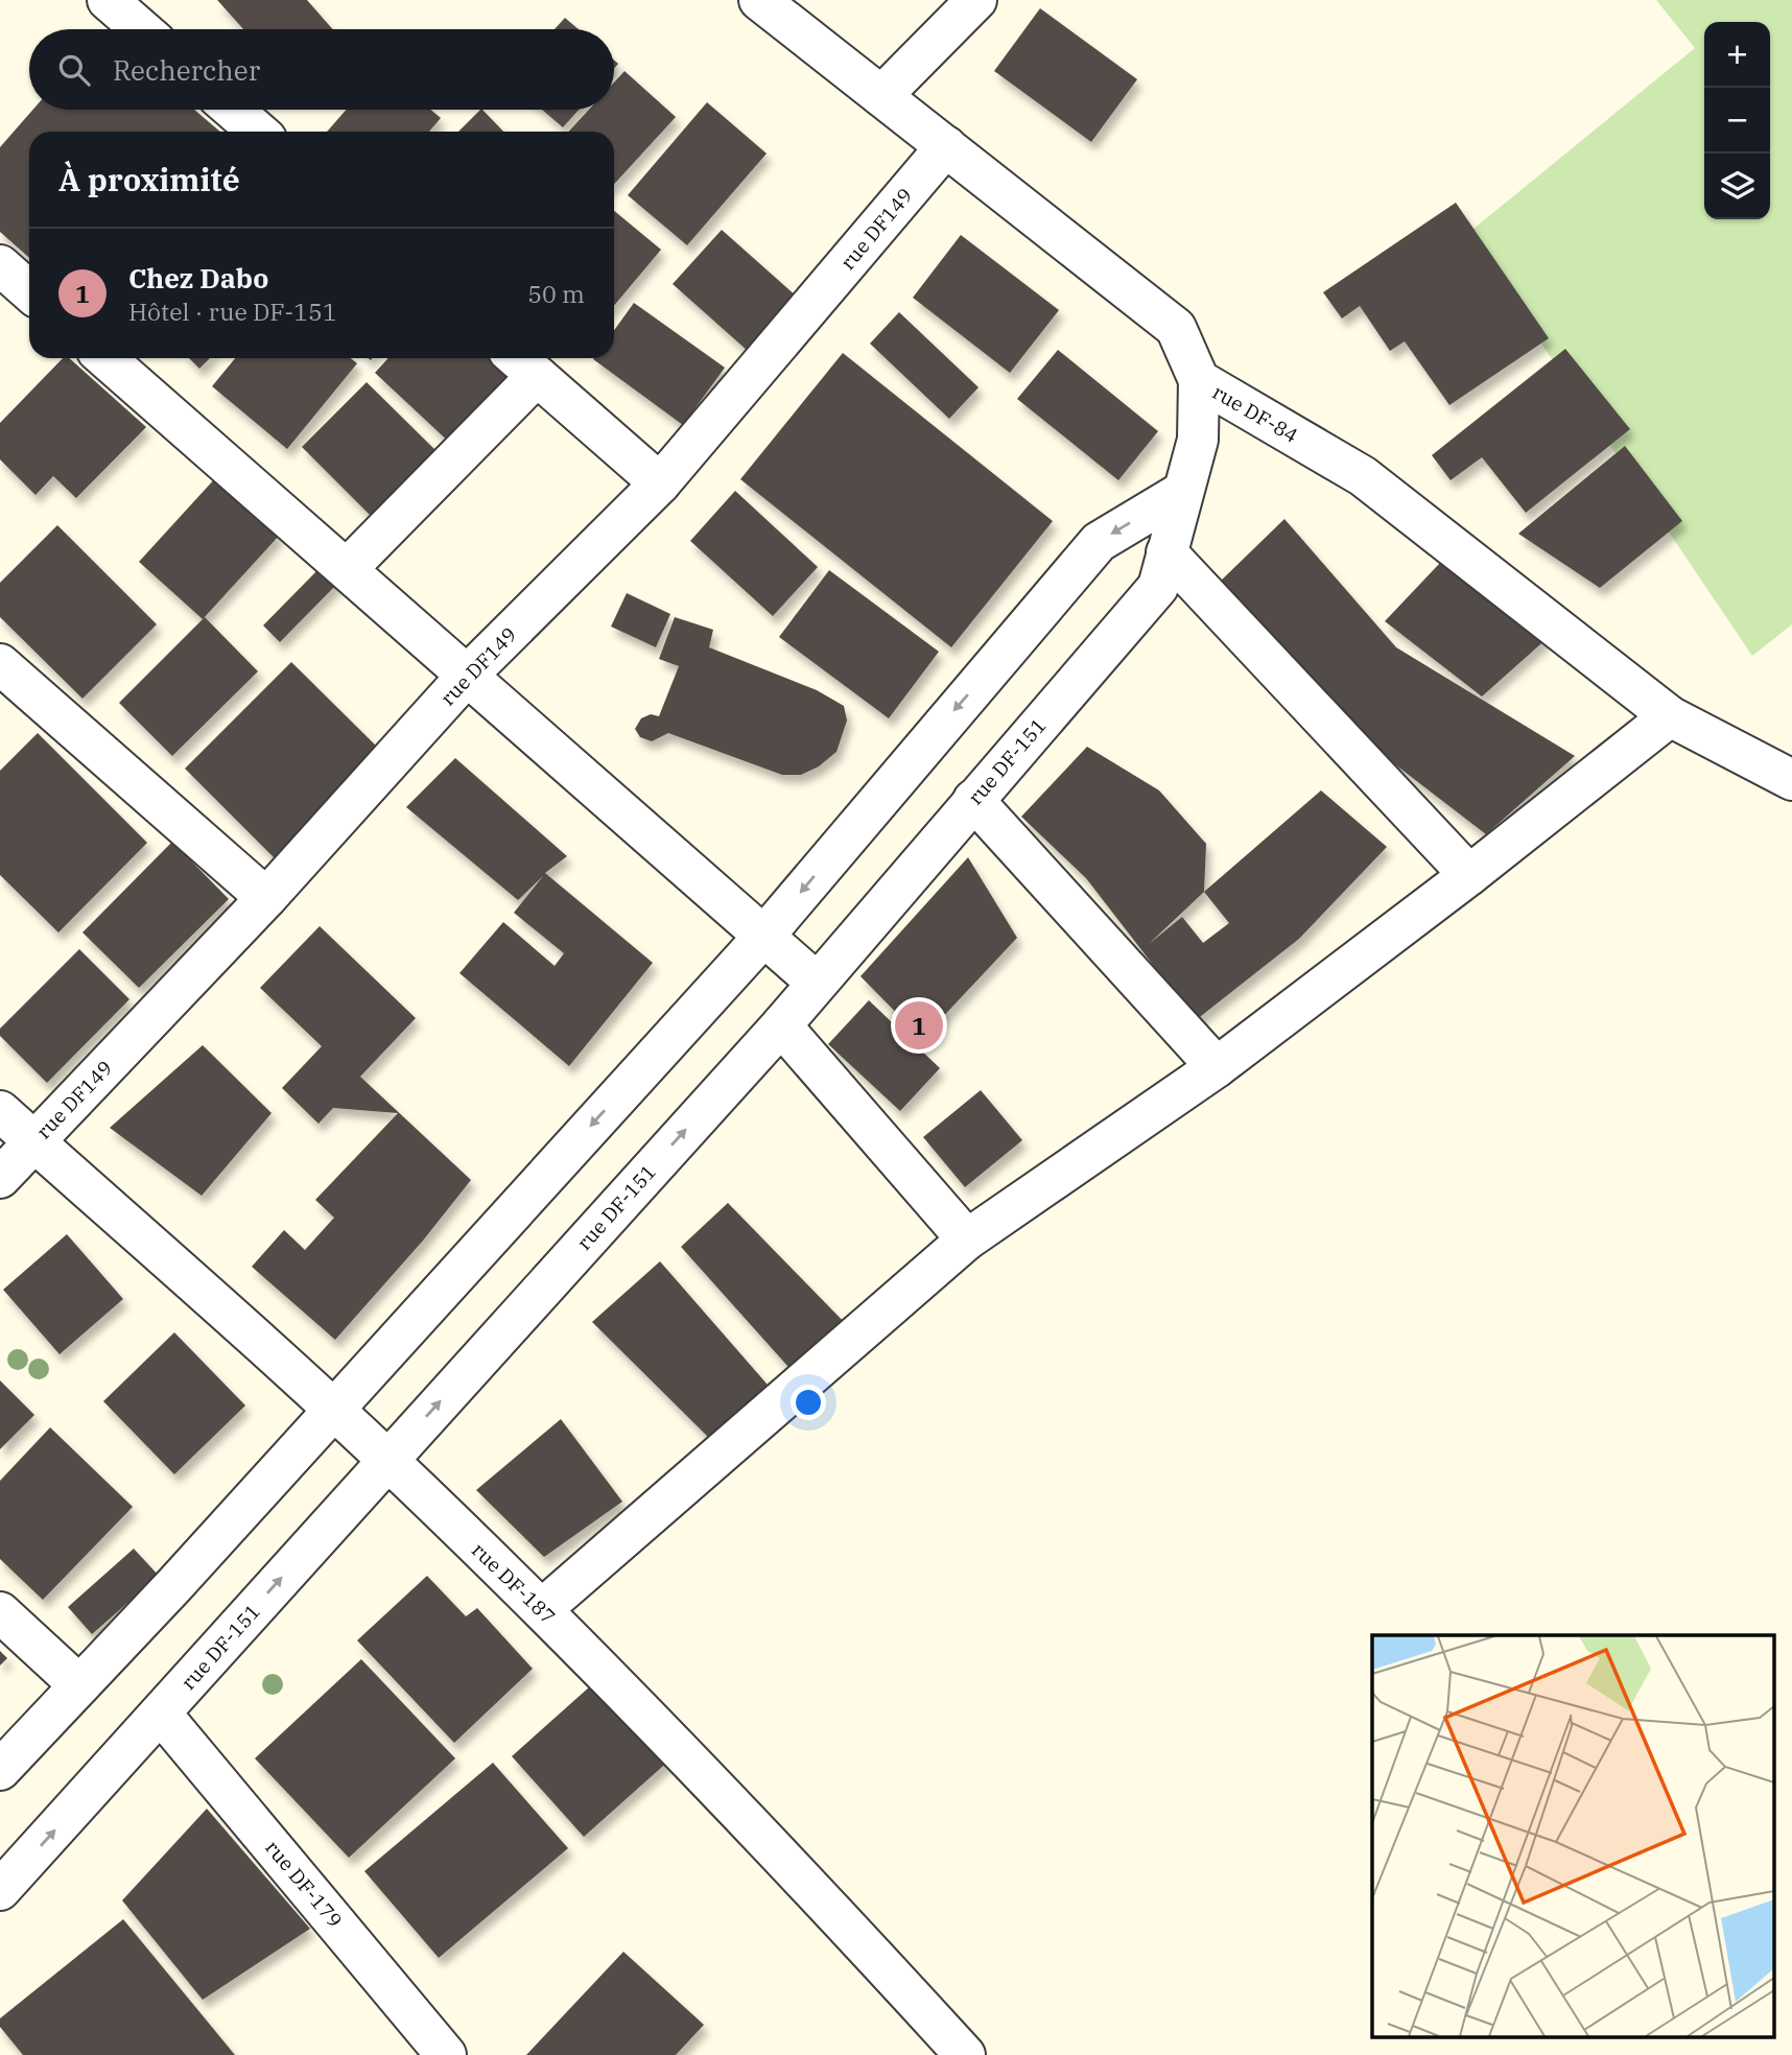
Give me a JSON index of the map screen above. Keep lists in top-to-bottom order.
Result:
{
  "streets": {
    "street": [
      "rue DF149",
      "rue DF-84",
      "rue DF-151",
      "rue DF-187",
      "rue DF-179"
    ]
  },
  "crossings": [
    ["rue DF149", "rue DF-84"],
    ["rue DF149", "rue DF-187"],
    ["rue DF-84", "rue DF-151"],
    ["rue DF-151", "rue DF-187"],
    ["rue DF-151", "rue DF-179"]
  ],
  "page": {
    "map_buttons": ["+", "−"],
    "search": "Rechercher",
    "heading": "À proximité",
    "list": [
      {
        "mark": "1",
        "name": "Chez Dabo",
        "note": "Hôtel · rue DF-151",
        "value": "50 m"
      }
    ],
    "pins": "1"
  }
}
